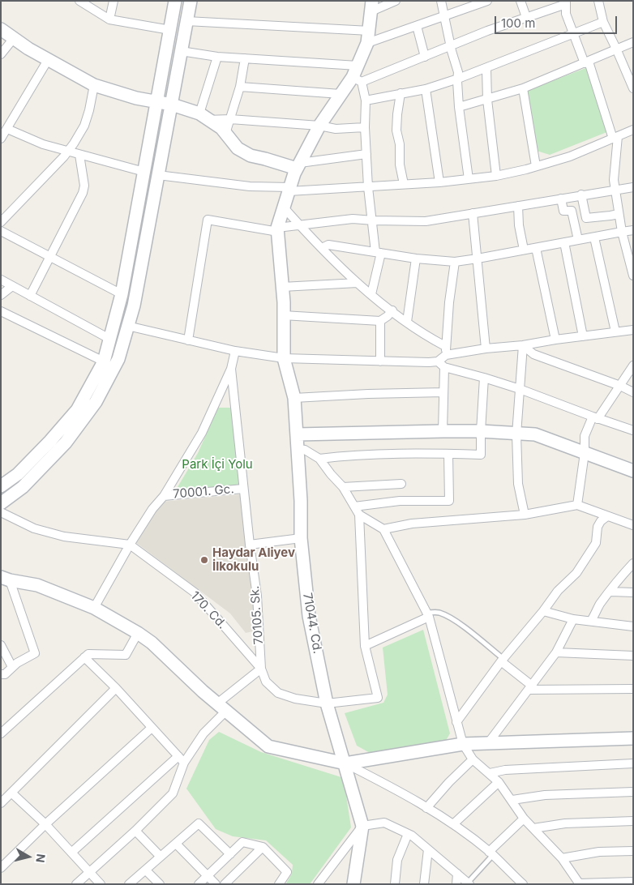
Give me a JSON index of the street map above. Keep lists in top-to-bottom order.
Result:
{
  "streets": {
    "street": [
      "70001. Gc.",
      "170. Cd.",
      "70105. Sk.",
      "71044. Cd."
    ]
  },
  "crossings": [
    ["70001. Gc.", "70105. Sk."],
    ["170. Cd.", "70105. Sk."]
  ],
  "parks": ["Park İçi Yolu"],
  "places": ["Haydar Aliyev İlkokulu"],
  "scale_bar": "100 m",
  "north": "right"
}
